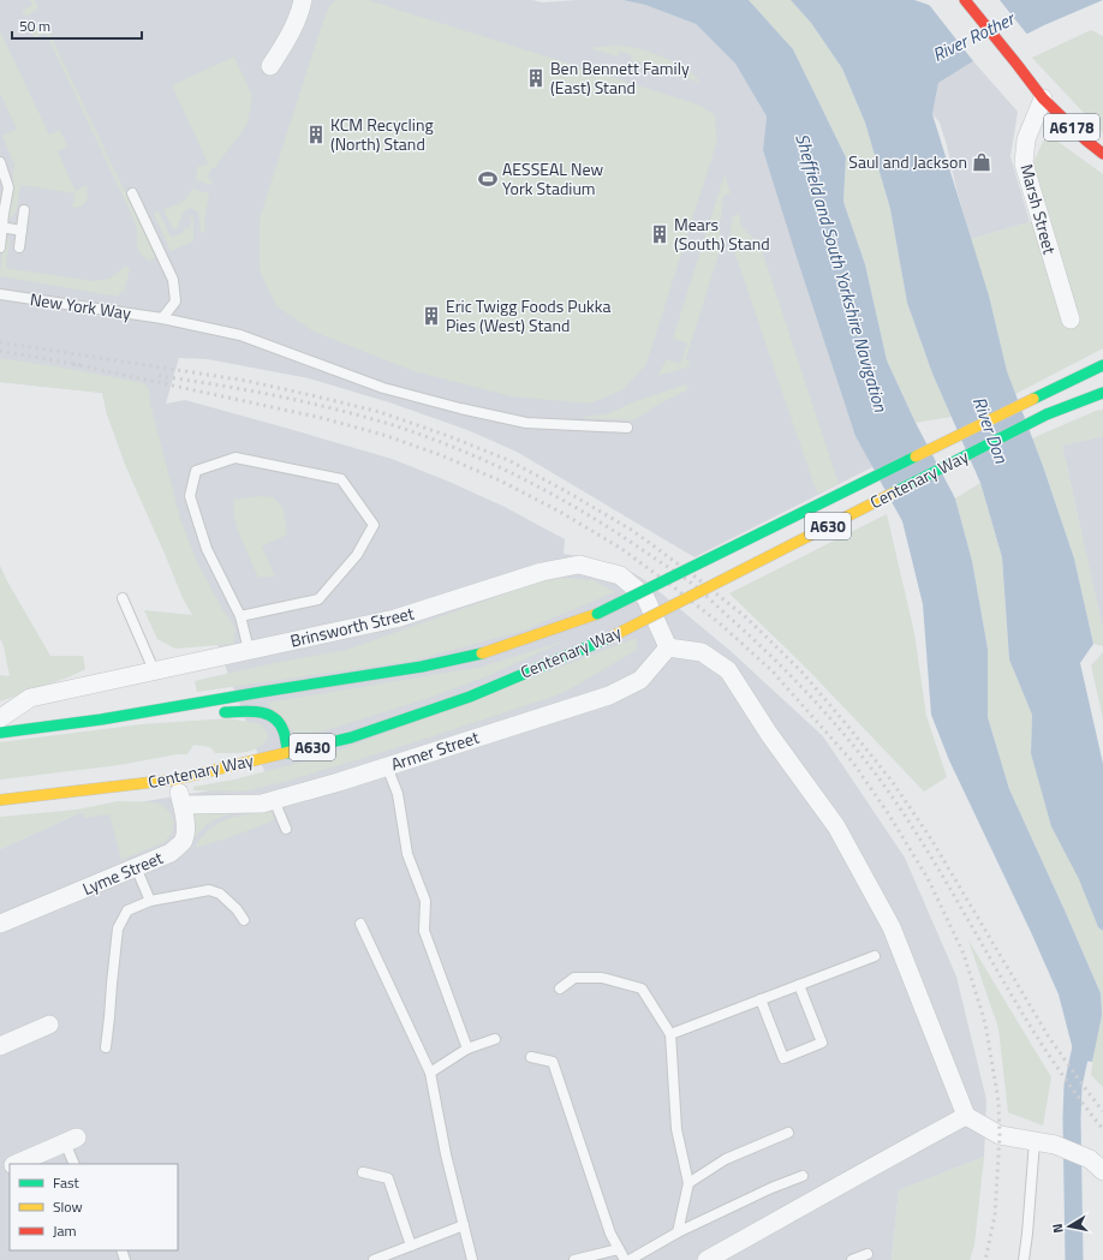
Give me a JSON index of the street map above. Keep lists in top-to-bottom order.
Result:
{
  "streets": {
    "main road": ["A6178", "Centenary Way", "A630"],
    "street": [
      "Marsh Street",
      "Brinsworth Street",
      "Armer Street",
      "Lyme Street"
    ],
    "lane": ["New York Way"]
  },
  "crossings": [
    ["A6178", "Marsh Street"],
    ["Centenary Way", "A630"],
    ["Centenary Way", "Lyme Street"],
    ["Brinsworth Street", "Armer Street"],
    ["Armer Street", "Lyme Street"]
  ],
  "water": ["River Rother", "Sheffield and South Yorkshire Navigation", "River Don"],
  "places": {
    "building": [
      "Ben Bennett Family (East) Stand",
      "KCM Recycling (North) Stand",
      "Mears (South) Stand",
      "Eric Twigg Foods Pukka Pies (West) Stand"
    ],
    "shop": ["Saul and Jackson"],
    "sports": ["AESSEAL New York Stadium"]
  },
  "legend": ["Fast", "Slow", "Jam"],
  "scale_bar": "50 m",
  "north": "left"
}
